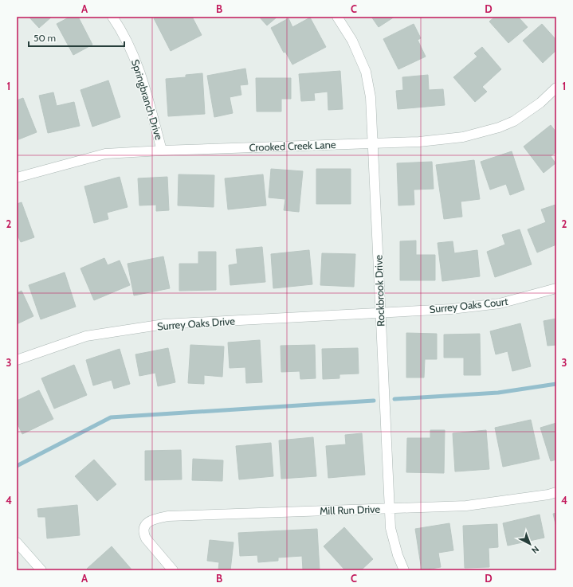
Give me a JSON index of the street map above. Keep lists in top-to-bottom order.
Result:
{
  "streets": {
    "street": [
      "Springbranch Drive",
      "Crooked Creek Lane",
      "Rockbrook Drive",
      "Surrey Oaks Court",
      "Surrey Oaks Drive",
      "Mill Run Drive"
    ]
  },
  "crossings": [
    ["Springbranch Drive", "Crooked Creek Lane"],
    ["Crooked Creek Lane", "Rockbrook Drive"],
    ["Rockbrook Drive", "Surrey Oaks Court"],
    ["Rockbrook Drive", "Surrey Oaks Drive"],
    ["Rockbrook Drive", "Mill Run Drive"],
    ["Surrey Oaks Court", "Surrey Oaks Drive"]
  ],
  "scale_bar": "50 m",
  "north": "bottom right",
  "grid": {
    "columns": [
      "A",
      "B",
      "C",
      "D"
    ],
    "rows": [
      "1",
      "2",
      "3",
      "4"
    ]
  }
}
